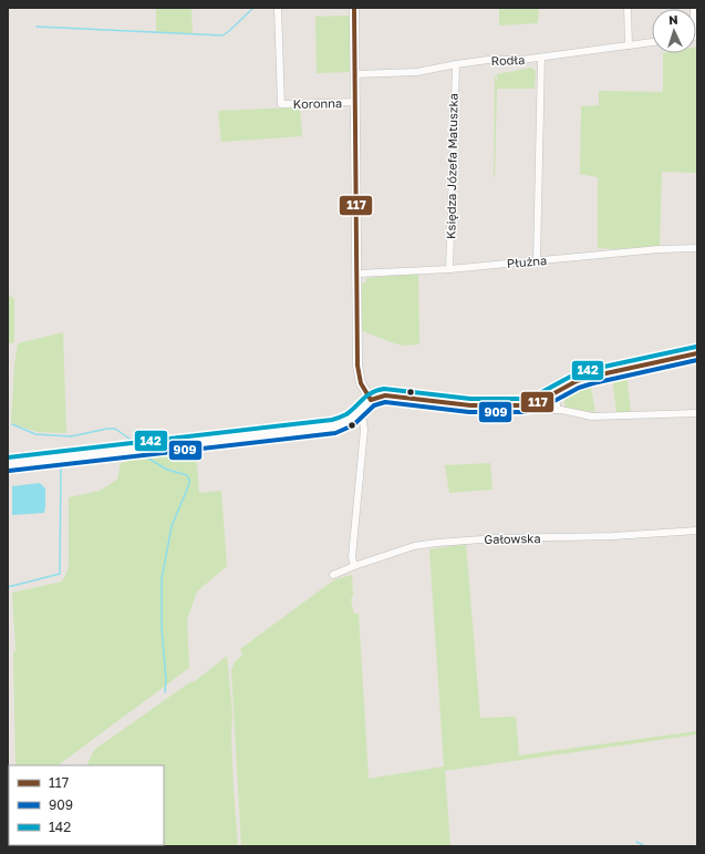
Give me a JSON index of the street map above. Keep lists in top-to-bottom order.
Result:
{
  "streets": {
    "street": [
      "Rodła",
      "Koronna",
      "Księdza Józefa Matuszka",
      "Płużna",
      "Gałowska"
    ]
  },
  "crossings": [
    ["Rodła", "Księdza Józefa Matuszka"],
    ["Księdza Józefa Matuszka", "Płużna"]
  ],
  "lines": ["transit line 117", "transit line 142", "transit line 909"],
  "legend": ["117", "909", "142"],
  "north": "top"
}
